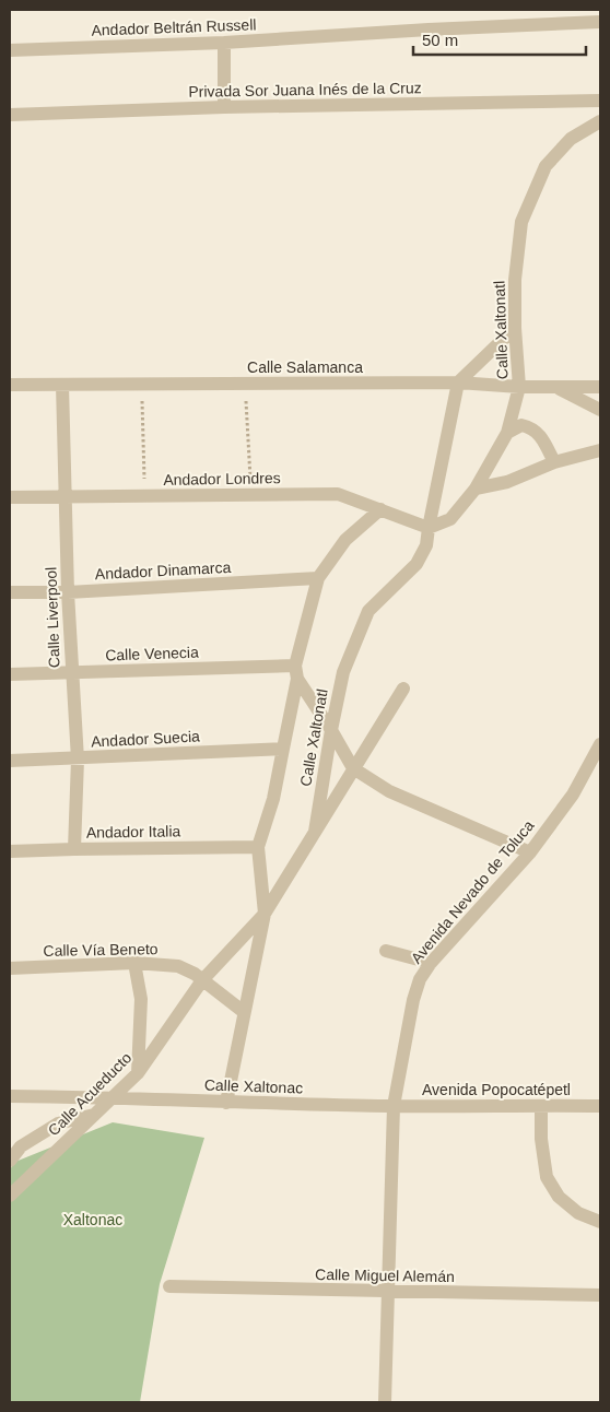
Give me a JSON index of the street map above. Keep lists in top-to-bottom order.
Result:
{
  "streets": {
    "street": [
      "Andador Beltrán Russell",
      "Privada Sor Juana Inés de la Cruz",
      "Calle Xaltonatl",
      "Calle Salamanca",
      "Andador Londres",
      "Andador Dinamarca",
      "Calle Liverpool",
      "Calle Venecia",
      "Andador Suecia",
      "Andador Italia",
      "Avenida Nevado de Toluca",
      "Calle Vía Beneto",
      "Calle Xaltonac",
      "Avenida Popocatépetl",
      "Calle Acueducto",
      "Calle Miguel Alemán"
    ]
  },
  "crossings": [
    ["Calle Xaltonatl", "Calle Salamanca"],
    ["Calle Xaltonatl", "Andador Londres"],
    ["Calle Xaltonatl", "Andador Dinamarca"],
    ["Calle Xaltonatl", "Calle Venecia"],
    ["Calle Xaltonatl", "Andador Suecia"],
    ["Calle Xaltonatl", "Andador Italia"],
    ["Calle Xaltonatl", "Calle Vía Beneto"],
    ["Calle Xaltonatl", "Calle Xaltonac"],
    ["Calle Xaltonatl", "Calle Acueducto"],
    ["Calle Salamanca", "Calle Liverpool"],
    ["Andador Londres", "Calle Liverpool"],
    ["Andador Dinamarca", "Calle Liverpool"],
    ["Calle Liverpool", "Calle Venecia"],
    ["Calle Liverpool", "Andador Suecia"],
    ["Calle Liverpool", "Andador Italia"],
    ["Avenida Nevado de Toluca", "Calle Xaltonac"],
    ["Avenida Nevado de Toluca", "Avenida Popocatépetl"],
    ["Avenida Nevado de Toluca", "Calle Miguel Alemán"],
    ["Calle Vía Beneto", "Calle Acueducto"],
    ["Calle Xaltonac", "Avenida Popocatépetl"],
    ["Calle Xaltonac", "Calle Acueducto"]
  ],
  "parks": ["Xaltonac"],
  "scale_bar": "50 m"
}
